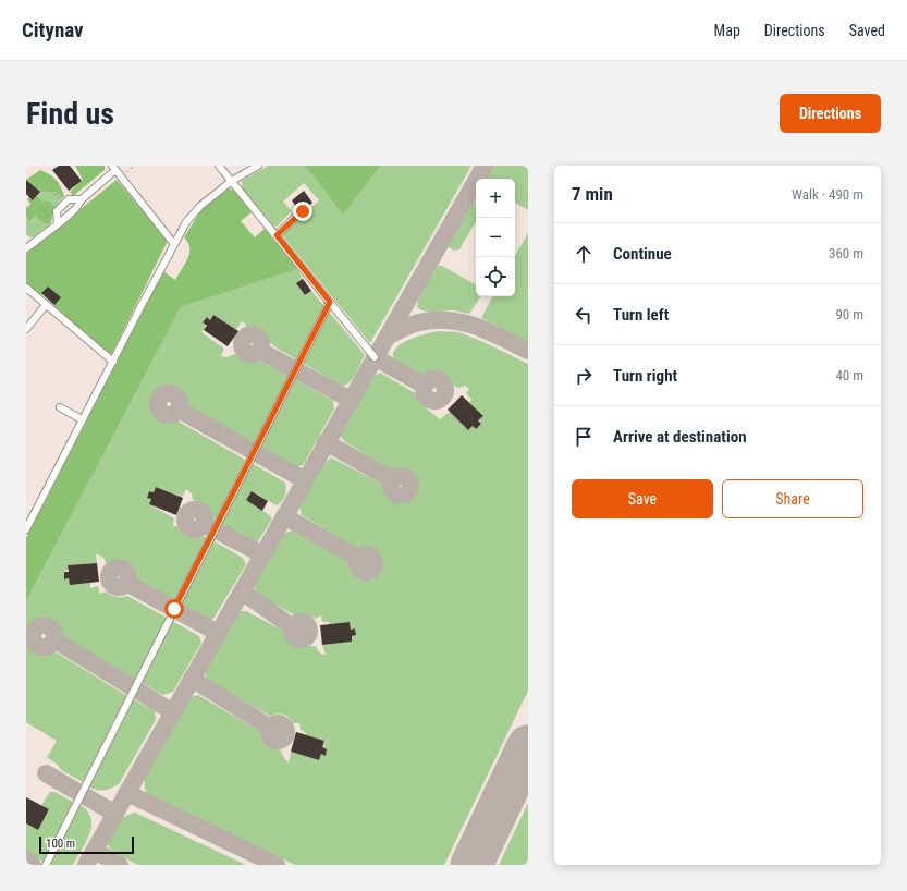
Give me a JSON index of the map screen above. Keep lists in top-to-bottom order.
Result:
{
  "scale_bar": "100 m",
  "page": {
    "header": "Citynav",
    "nav": ["Map", "Directions", "Saved"],
    "buttons": [
      "Directions",
      ["Save", "Share"]
    ],
    "title": "Find us",
    "heading": ["7 min", "Walk · 490 m"],
    "map_buttons": ["+", "−"],
    "list": [
      ["Continue", "360 m"],
      ["Turn left", "90 m"],
      ["Turn right", "40 m"],
      "Arrive at destination"
    ],
    "scale": "100 m"
  }
}
